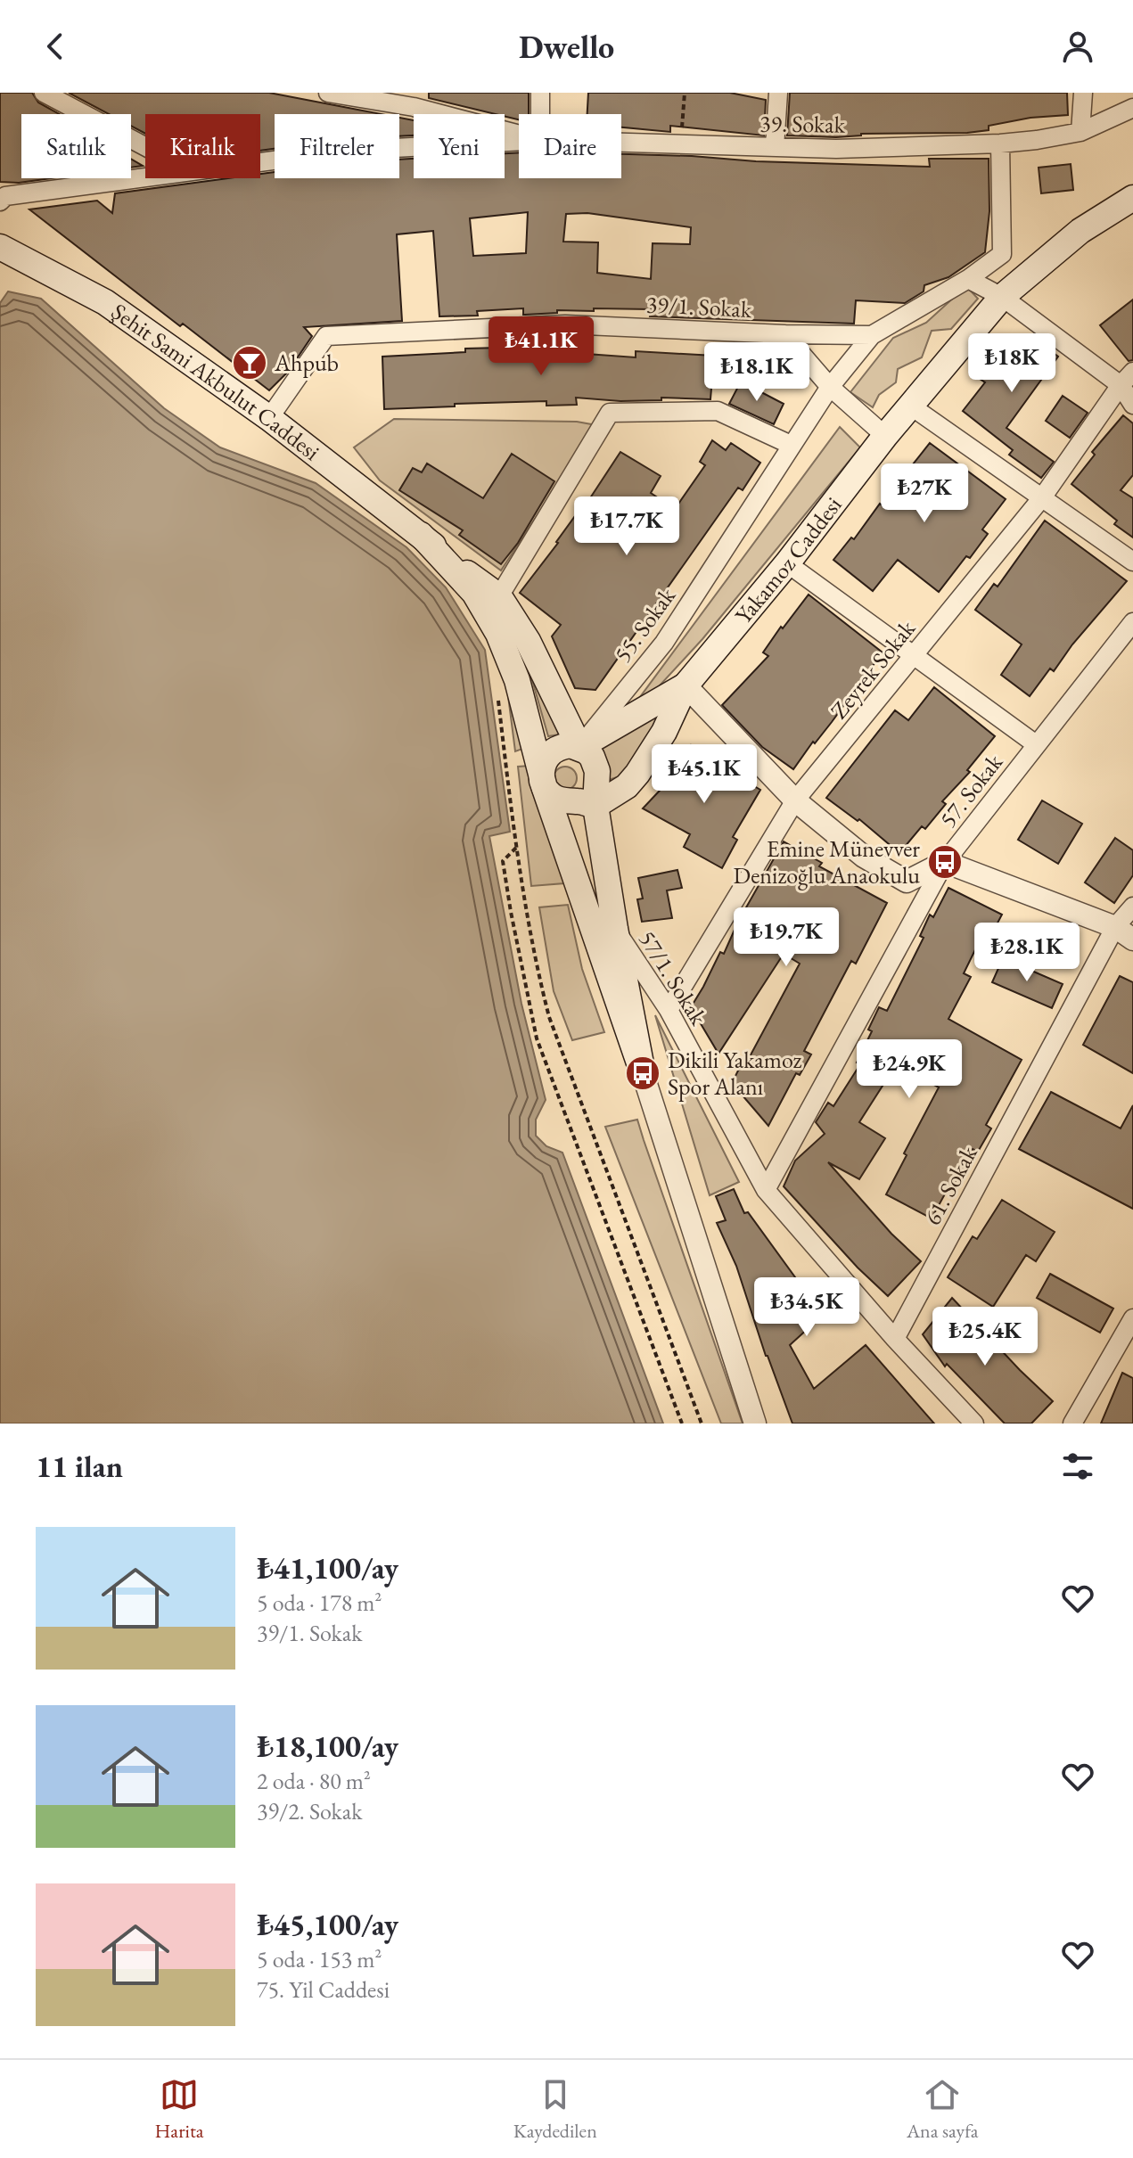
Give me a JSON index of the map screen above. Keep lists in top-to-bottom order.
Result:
{
  "streets": {
    "main road": ["Şehit Sami Akbulut Caddesi", "Yakamoz Caddesi"],
    "street": [
      "39. Sokak",
      "39/1. Sokak",
      "55. Sokak",
      "Zeyrek Sokak",
      "57. Sokak",
      "57/1. Sokak",
      "61. Sokak"
    ]
  },
  "crossings": [
    ["39. Sokak", "55. Sokak"],
    ["39/1. Sokak", "Şehit Sami Akbulut Caddesi"],
    ["39/1. Sokak", "55. Sokak"],
    ["Şehit Sami Akbulut Caddesi", "55. Sokak"],
    ["Zeyrek Sokak", "57/1. Sokak"],
    ["57. Sokak", "57/1. Sokak"],
    ["57/1. Sokak", "61. Sokak"]
  ],
  "places": {
    "bar": ["Ahpub"],
    "bus stop": ["Emine Münevver Denizoğlu Anaokulu", "Dikili Yakamoz Spor Alanı"]
  },
  "page": {
    "header": "Dwello",
    "chip": [
      "Satılık",
      "Kiralık",
      "Filtreler",
      "Yeni",
      "Daire"
    ],
    "price": [
      "₺41.1K",
      "₺18K",
      "₺18.1K",
      "₺27K",
      "₺17.7K",
      "₺45.1K",
      "₺19.7K",
      "₺28.1K",
      "₺24.9K",
      "₺34.5K",
      "₺25.4K"
    ],
    "heading": "11 ilan",
    "list": [
      {
        "name": "₺41,100/ay",
        "note": "5 oda · 178 m² · 39/1. Sokak"
      },
      {
        "name": "₺18,100/ay",
        "note": "2 oda · 80 m² · 39/2. Sokak"
      },
      {
        "name": "₺45,100/ay",
        "note": "5 oda · 153 m² · 75. Yil Caddesi"
      }
    ],
    "tabs": ["Harita", "Kaydedilen", "Ana sayfa"]
  }
}
